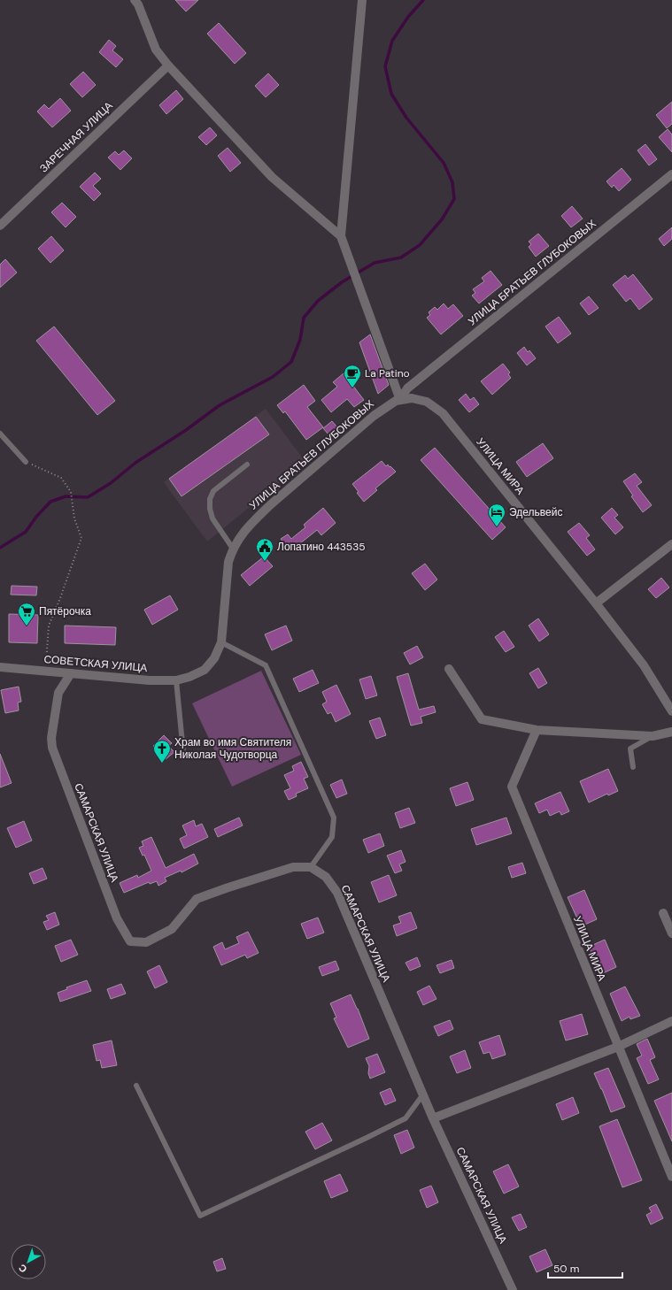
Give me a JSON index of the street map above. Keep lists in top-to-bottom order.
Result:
{
  "streets": {
    "street": [
      "ЗАРЕЧНАЯ УЛИЦА",
      "УЛИЦА БРАТЬЕВ ГЛУБОКОВЫХ",
      "УЛИЦА МИРА",
      "СОВЕТСКАЯ УЛИЦА",
      "САМАРСКАЯ УЛИЦА"
    ]
  },
  "crossings": [
    ["УЛИЦА БРАТЬЕВ ГЛУБОКОВЫХ", "УЛИЦА МИРА"],
    ["УЛИЦА БРАТЬЕВ ГЛУБОКОВЫХ", "СОВЕТСКАЯ УЛИЦА"],
    ["СОВЕТСКАЯ УЛИЦА", "САМАРСКАЯ УЛИЦА"]
  ],
  "places": {
    "cafe": ["La Patino"],
    "hotel": ["Эдельвейс"],
    "public building": ["Лопатино 443535"],
    "supermarket": ["Пятёрочка"],
    "church": ["Храм во имя Святителя Николая Чудотворца"]
  },
  "scale_bar": "50 m",
  "north": "bottom left"
}
